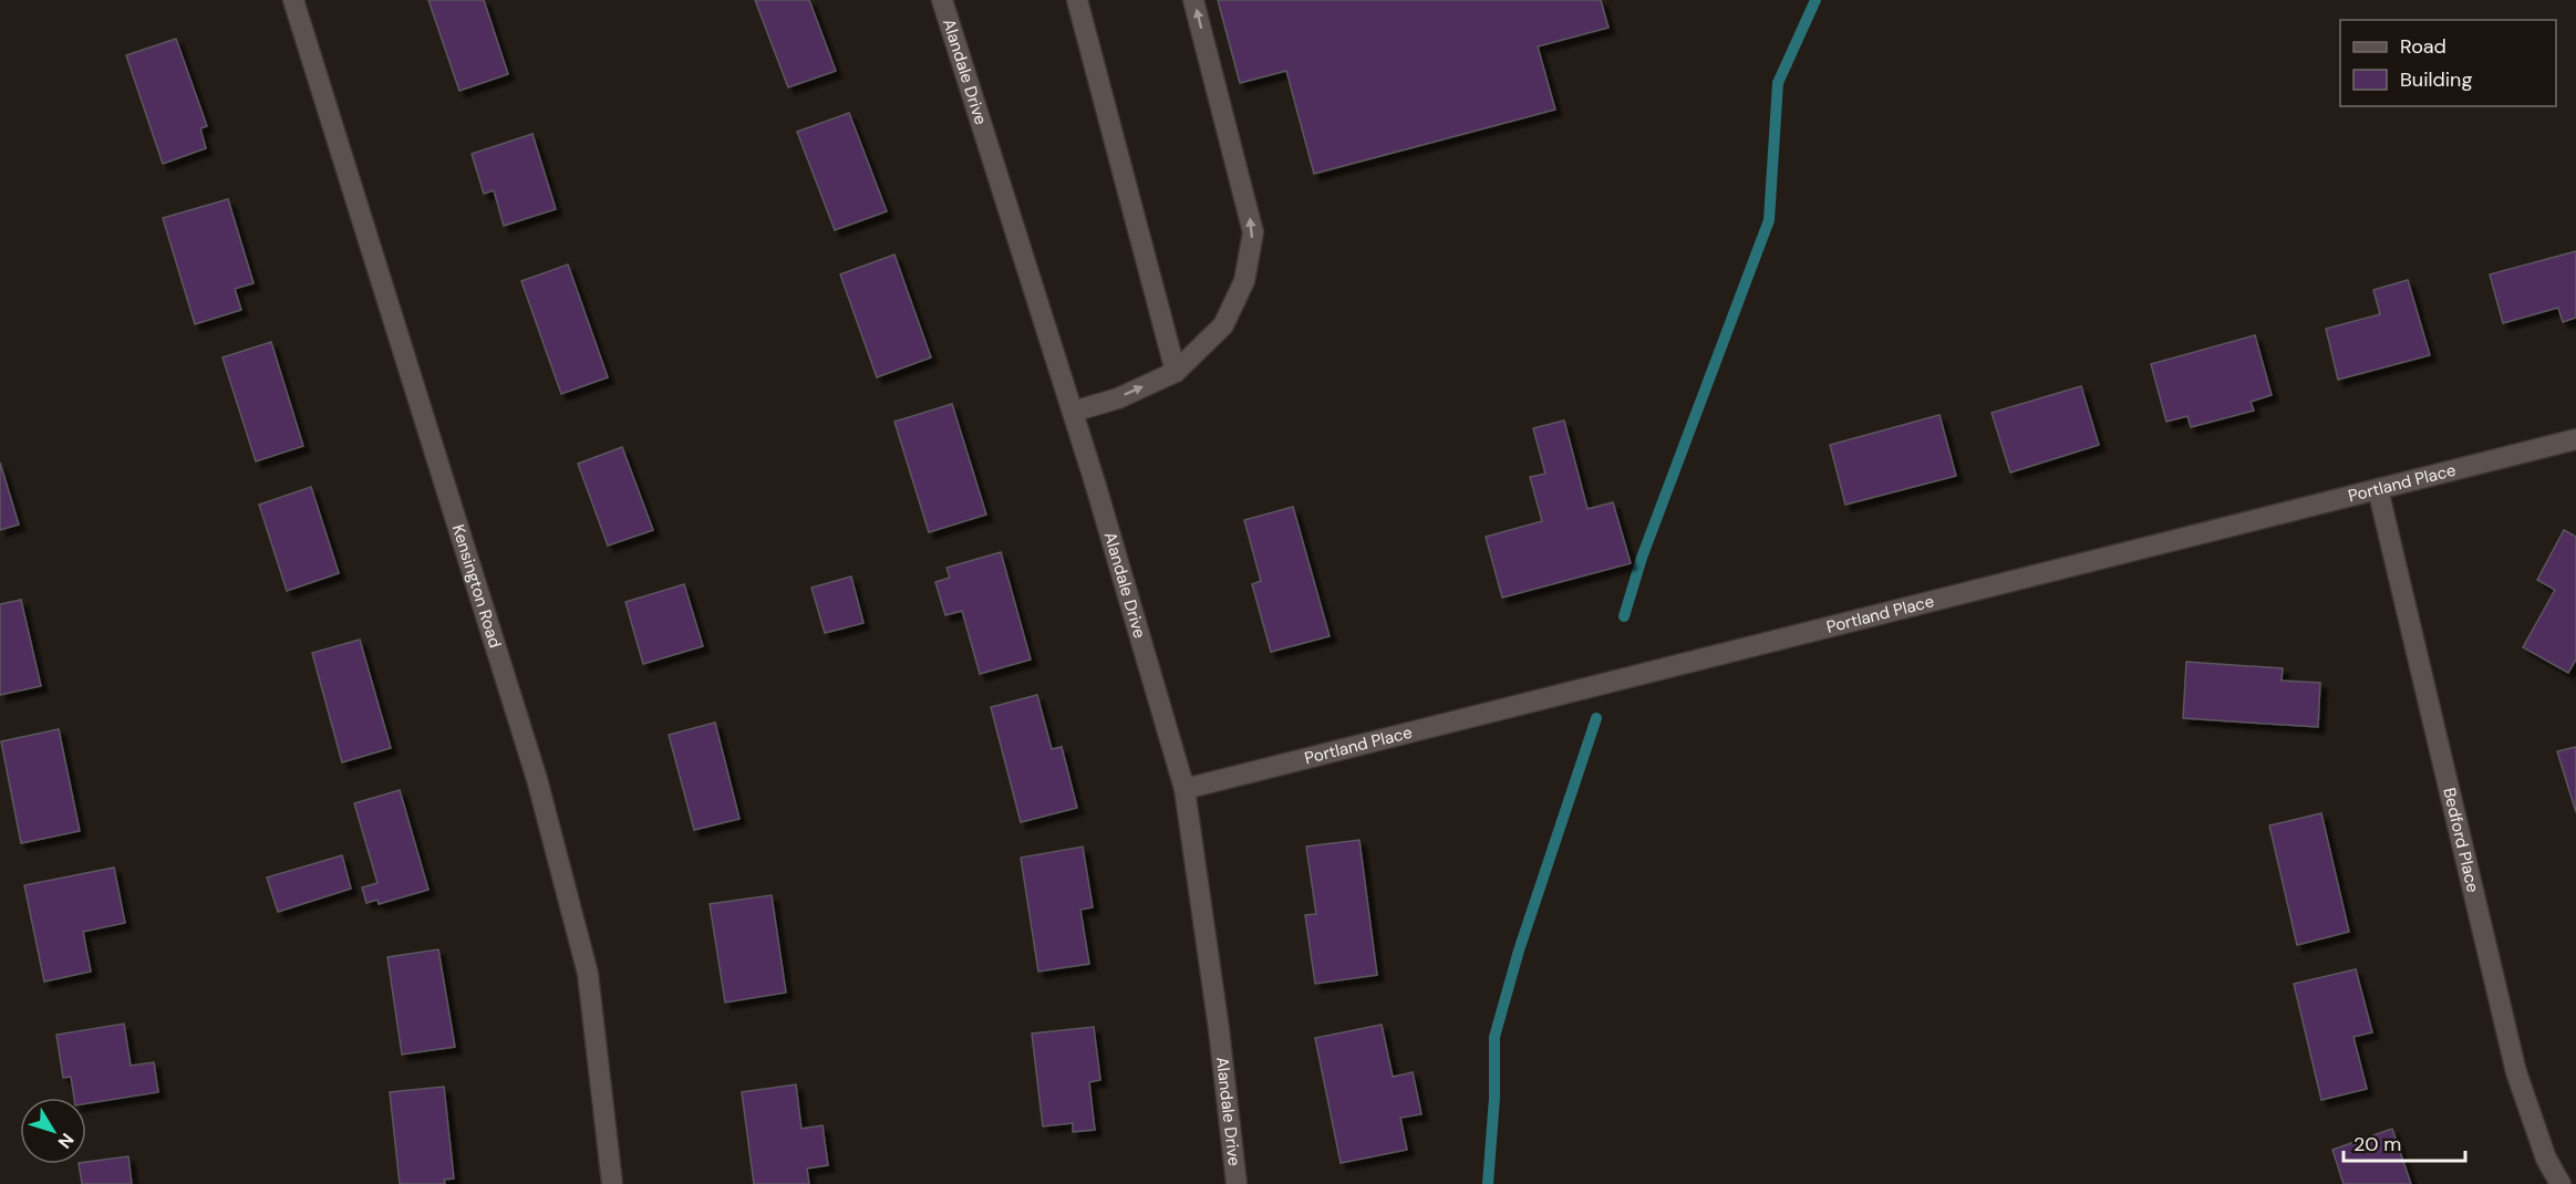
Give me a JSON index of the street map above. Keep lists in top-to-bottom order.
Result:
{
  "streets": {
    "street": [
      "Alandale Drive",
      "Portland Place",
      "Kensington Road",
      "Bedford Place"
    ]
  },
  "crossings": [
    ["Alandale Drive", "Portland Place"],
    ["Portland Place", "Bedford Place"]
  ],
  "legend": ["Road", "Building"],
  "scale_bar": "20 m",
  "north": "bottom right"
}
